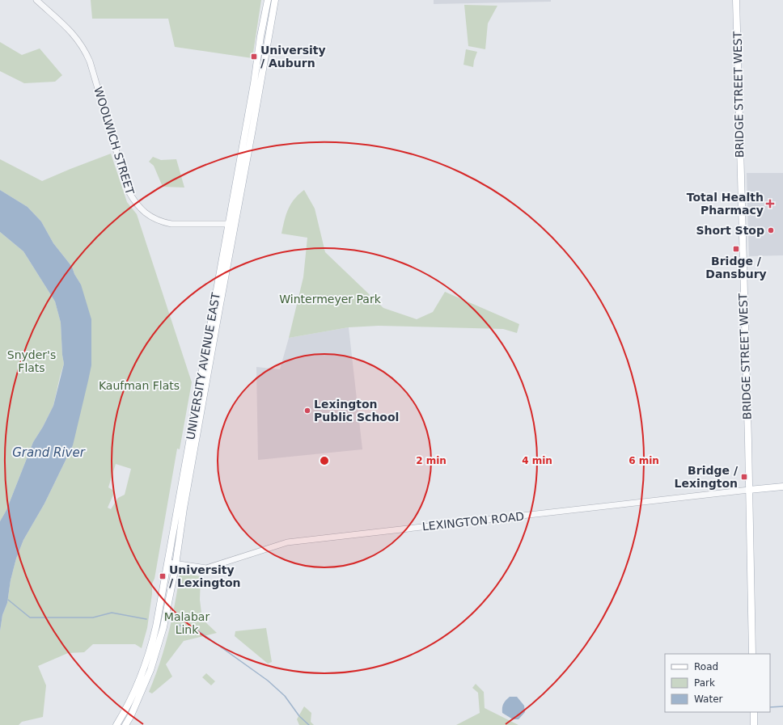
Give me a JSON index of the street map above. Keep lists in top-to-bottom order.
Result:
{
  "streets": {
    "main road": ["BRIDGE STREET WEST", "UNIVERSITY AVENUE EAST", "LEXINGTON ROAD"],
    "street": ["WOOLWICH STREET"]
  },
  "crossings": [
    ["BRIDGE STREET WEST", "LEXINGTON ROAD"],
    ["WOOLWICH STREET", "UNIVERSITY AVENUE EAST"],
    ["UNIVERSITY AVENUE EAST", "LEXINGTON ROAD"]
  ],
  "water": ["Grand River"],
  "parks": [
    "Wintermeyer Park",
    "Snyder's Flats",
    "Kaufman Flats",
    "Malabar Link"
  ],
  "places": {
    "transit": [
      "University / Auburn",
      "Bridge / Dansbury",
      "Bridge / Lexington",
      "University / Lexington"
    ],
    "health": ["Total Health Pharmacy"],
    "other": ["Short Stop", "Lexington Public School"]
  },
  "legend": ["Road", "Park", "Water"],
  "rings": ["2 min", "4 min", "6 min"]
}
